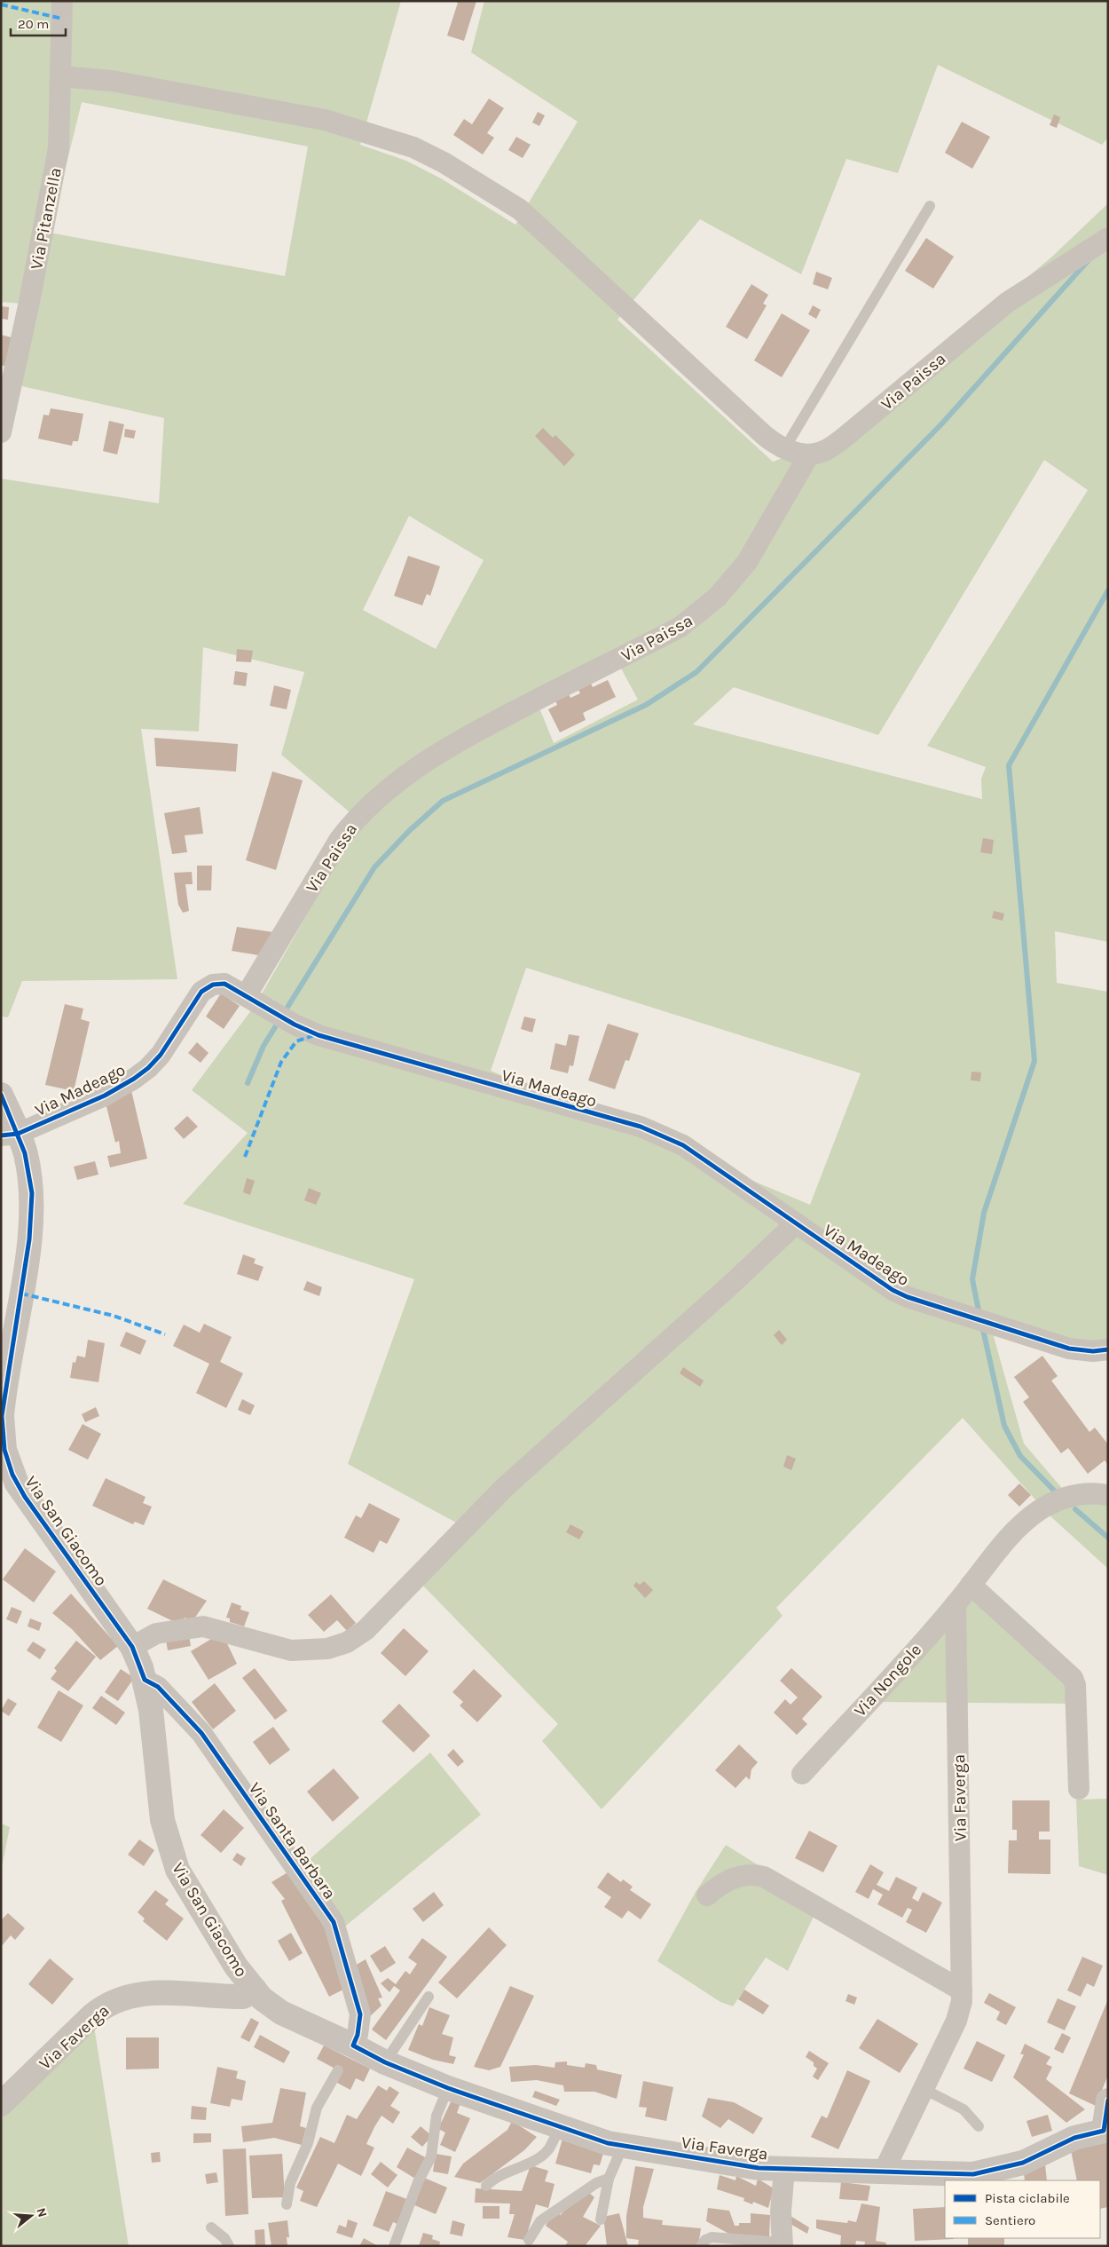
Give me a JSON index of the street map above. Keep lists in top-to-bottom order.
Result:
{
  "streets": {
    "street": [
      "Via Pitanzella",
      "Via Paissa",
      "Via Madeago",
      "Via San Giacomo",
      "Via Nongole",
      "Via Faverga",
      "Via Santa Barbara"
    ]
  },
  "crossings": [
    ["Via Paissa", "Via Madeago"],
    ["Via Madeago", "Via San Giacomo"],
    ["Via San Giacomo", "Via Faverga"],
    ["Via San Giacomo", "Via Santa Barbara"],
    ["Via Nongole", "Via Faverga"],
    ["Via Faverga", "Via Santa Barbara"]
  ],
  "legend": ["Pista ciclabile", "Sentiero"],
  "scale_bar": "20 m",
  "north": "right"
}
